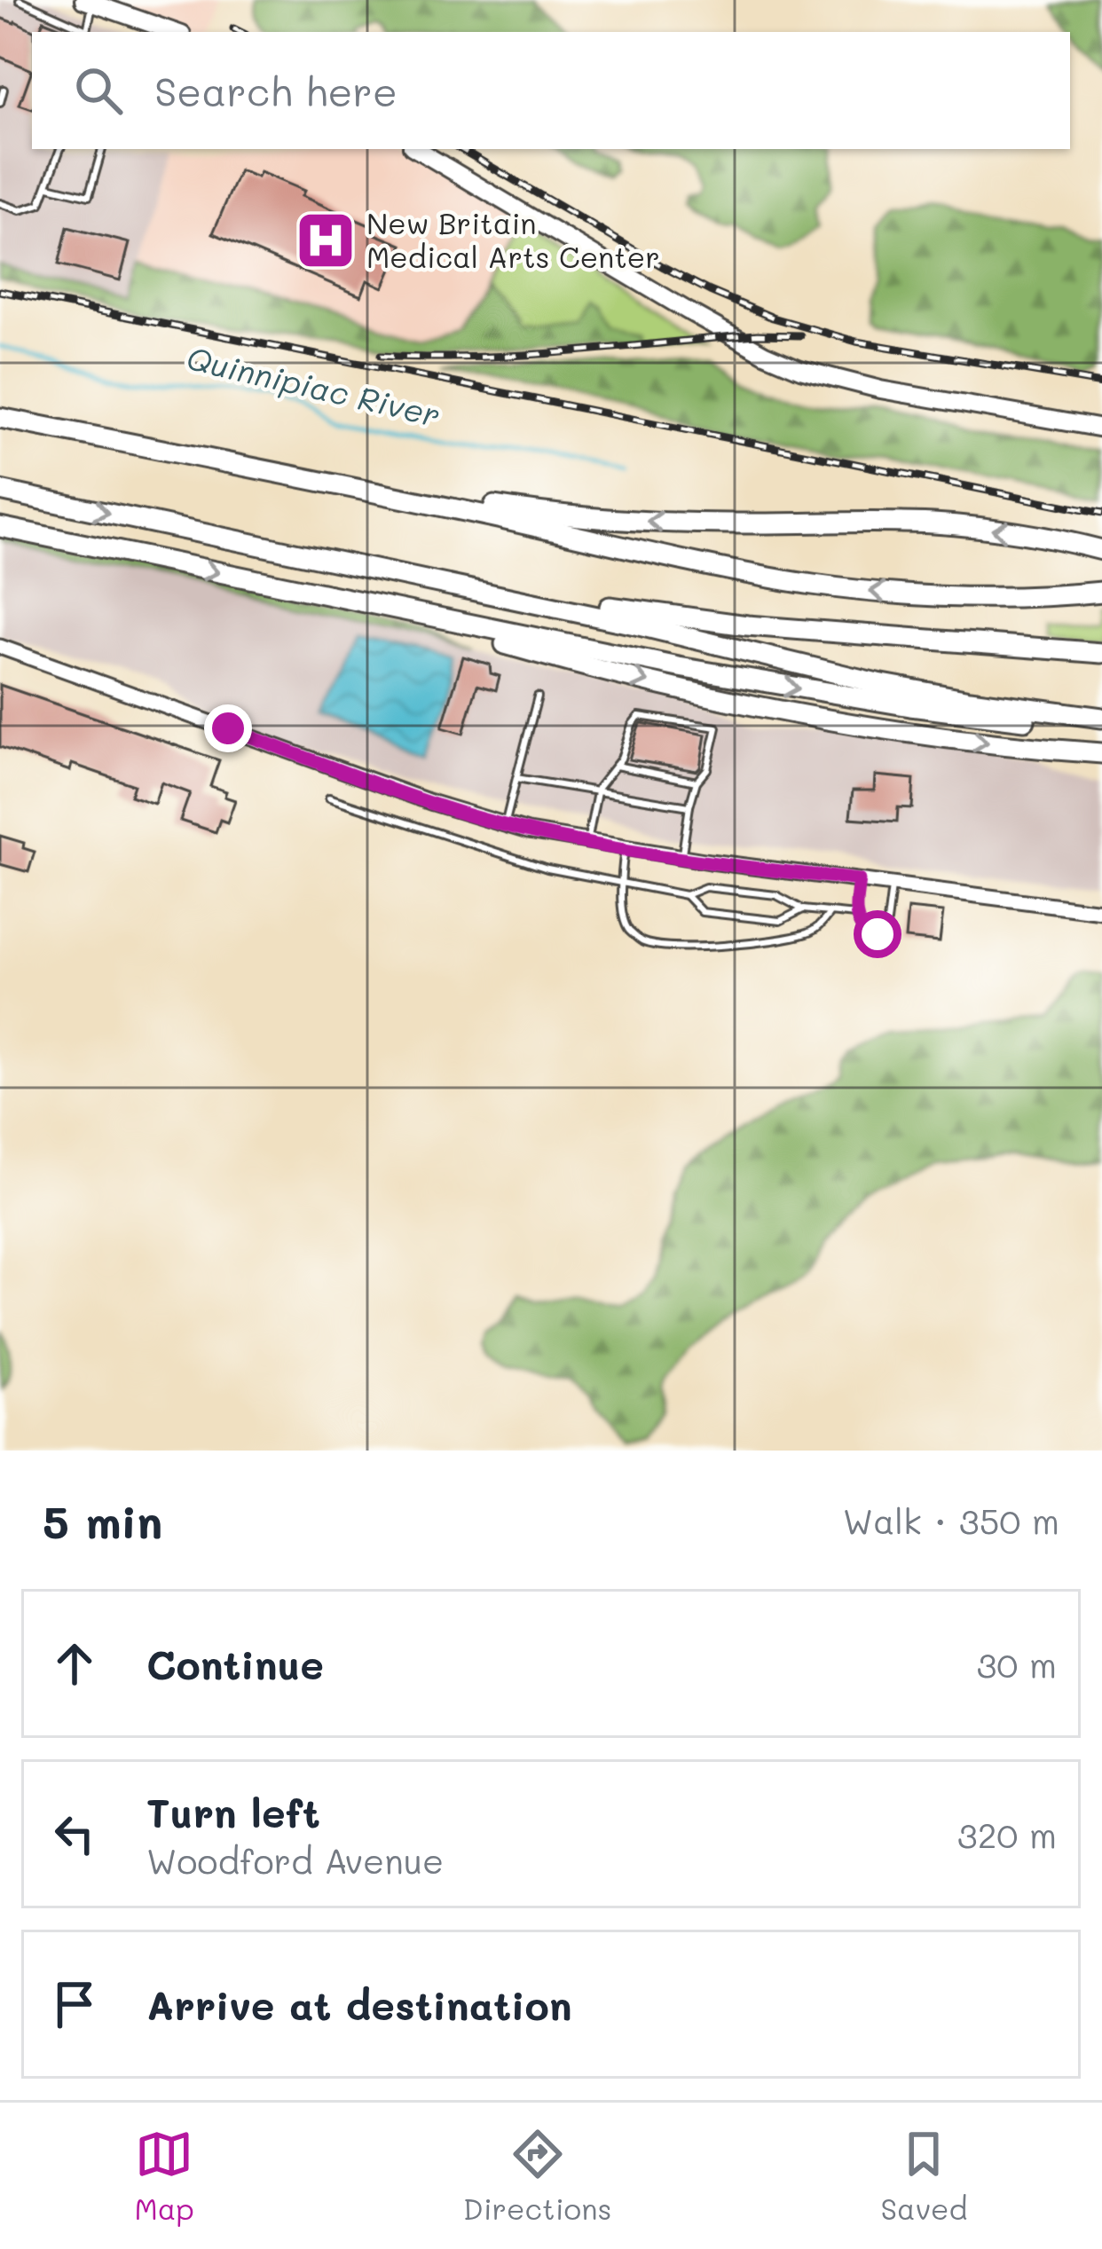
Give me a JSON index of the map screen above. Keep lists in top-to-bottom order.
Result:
{
  "water": ["Quinnipiac River"],
  "places": {
    "hospital": ["New Britain Medical Arts Center"]
  },
  "page": {
    "search": "Search here",
    "heading": ["5 min", "Walk · 350 m"],
    "list": [
      ["Continue", "30 m"],
      ["Turn left", "Woodford Avenue", "320 m"],
      "Arrive at destination"
    ],
    "nav": ["Map", "Directions", "Saved"]
  }
}
